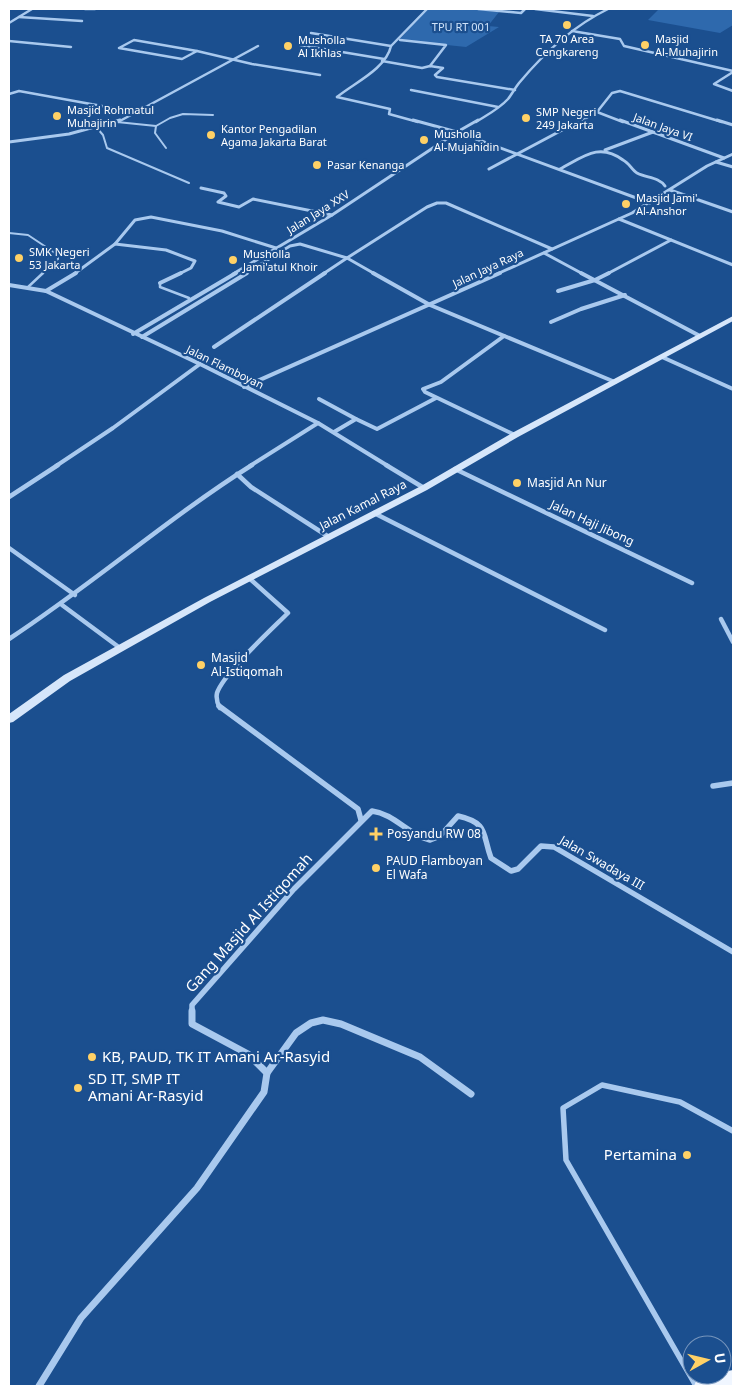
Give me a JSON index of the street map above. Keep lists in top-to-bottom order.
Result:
{
  "streets": {
    "main road": ["Jalan Kamal Raya"],
    "street": [
      "Jalan Jaya VI",
      "Jalan Jaya XXV",
      "Jalan Jaya Raya",
      "Jalan Flamboyan",
      "Jalan Haji Jibong",
      "Jalan Swadaya III",
      "Gang Masjid Al Istiqomah"
    ]
  },
  "crossings": [
    ["Jalan Jaya VI", "Jalan Jaya Raya"],
    ["Jalan Jaya XXV", "Jalan Flamboyan"],
    ["Jalan Jaya Raya", "Jalan Flamboyan"],
    ["Jalan Flamboyan", "Jalan Kamal Raya"],
    ["Jalan Kamal Raya", "Jalan Haji Jibong"],
    ["Jalan Swadaya III", "Gang Masjid Al Istiqomah"]
  ],
  "parks": ["TPU RT 001"],
  "places": {
    "other": [
      "TA 70 Area Cengkareng",
      "Masjid Al-Muhajirin",
      "Musholla Al Ikhlas",
      "Masjid Rohmatul Muhajirin",
      "SMP Negeri 249 Jakarta",
      "Kantor Pengadilan Agama Jakarta Barat",
      "Musholla Al-Mujahidin",
      "Pasar Kenanga",
      "Masjid Jami' Al-Anshor",
      "SMK Negeri 53 Jakarta",
      "Musholla Jami'atul Khoir",
      "Masjid An Nur",
      "Masjid Al-Istiqomah",
      "PAUD Flamboyan El Wafa",
      "KB, PAUD, TK IT Amani Ar-Rasyid",
      "SD IT, SMP IT Amani Ar-Rasyid",
      "Pertamina"
    ],
    "health": ["Posyandu RW 08"]
  },
  "north": "right"
}
